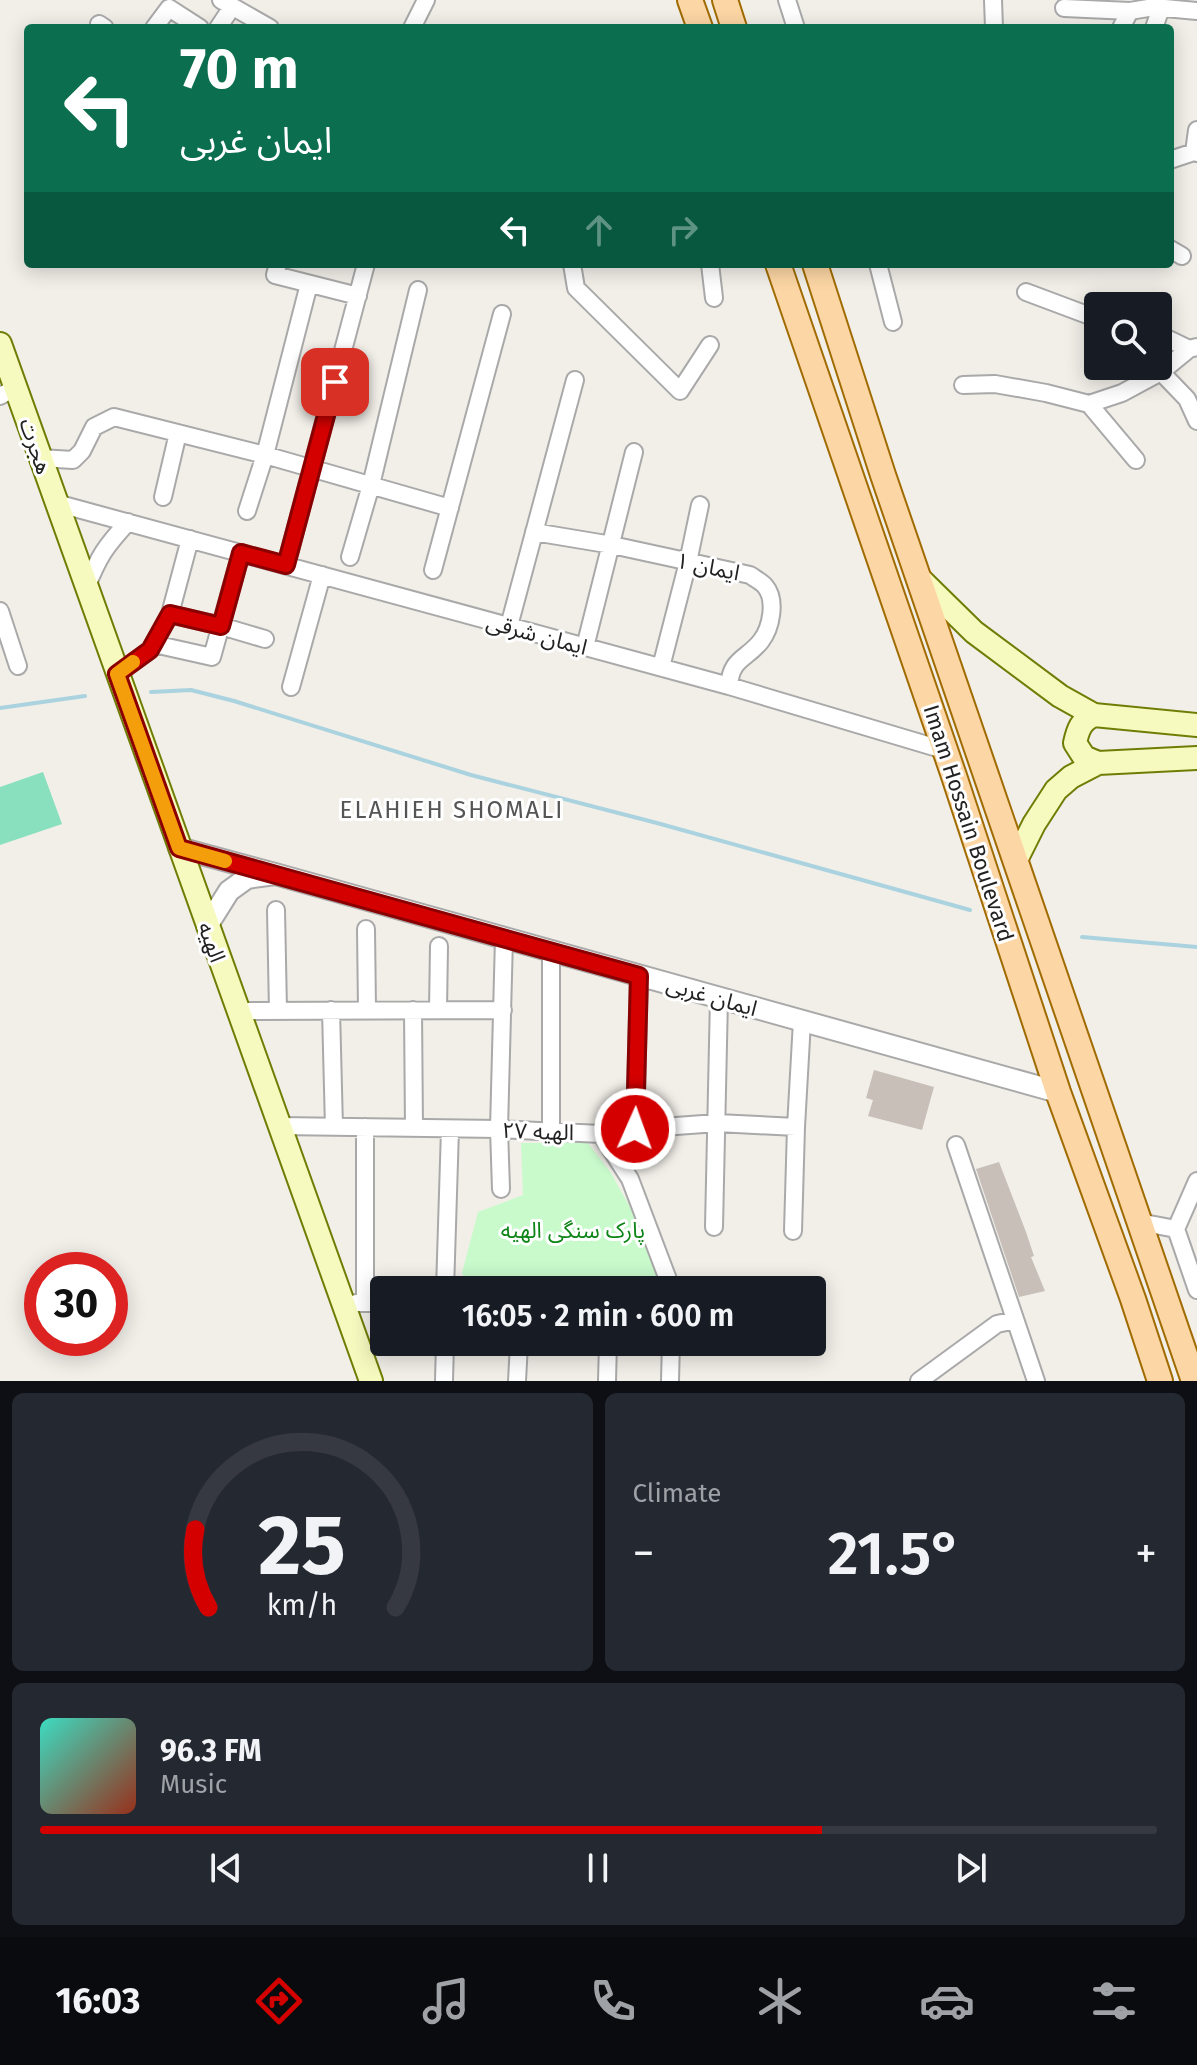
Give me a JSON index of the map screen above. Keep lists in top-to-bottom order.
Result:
{
  "streets": {
    "main road": ["هجرت", "Imam Hossain Boulevard", "الهیه"],
    "street": [
      "ایمان ۱",
      "ایمان شرقی",
      "ایمان غربی",
      "الهیه ۲۷"
    ]
  },
  "crossings": [
    ["هجرت", "ایمان شرقی"],
    ["هجرت", "الهیه"],
    ["ایمان ۱", "ایمان شرقی"],
    ["ایمان شرقی", "Imam Hossain Boulevard"],
    ["ایمان شرقی", "الهیه"],
    ["Imam Hossain Boulevard", "ایمان غربی"],
    ["الهیه", "ایمان غربی"],
    ["الهیه", "الهیه ۲۷"]
  ],
  "districts": ["ELAHIEH SHOMALI"],
  "parks": ["پارک سنگی الهیه"],
  "page": {
    "turn": ["70 m", "ایمان غربی"],
    "limit": "30",
    "trip": "16:05 · 2 min · 600 m",
    "tile": "Climate",
    "heat": ["−", "21.5°", "+"],
    "song": ["96.3 FM", "Music"],
    "tabs": "16:03",
    "gauge": ["25", "km/h"]
  }
}
